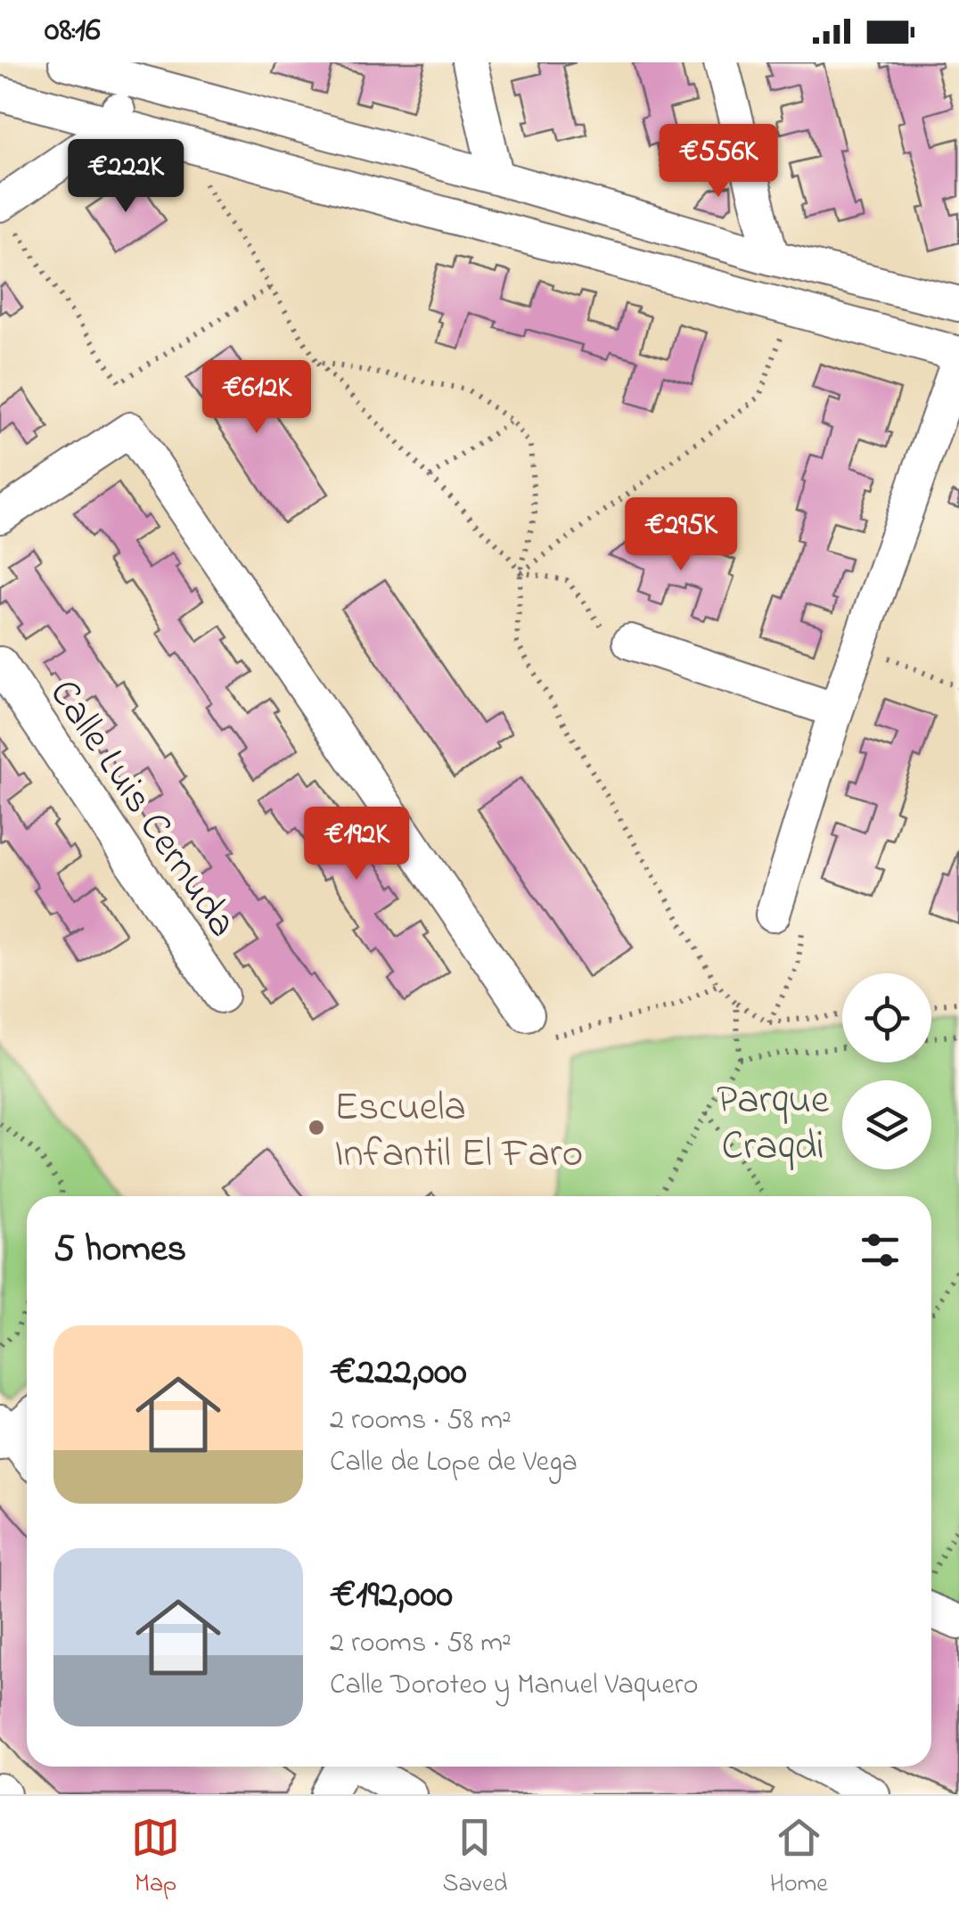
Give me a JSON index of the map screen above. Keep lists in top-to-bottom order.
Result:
{
  "streets": {
    "street": ["Calle Luis Cernuda"]
  },
  "parks": ["Parque Craqdi"],
  "places": ["Escuela Infantil El Faro"],
  "page": {
    "status": "08:16",
    "price": [
      "€556K",
      "€222K",
      "€612K",
      "€295K",
      "€192K"
    ],
    "heading": "5 homes",
    "list": [
      {
        "name": "€222,000",
        "note": "2 rooms · 58 m² · Calle de Lope de Vega"
      },
      {
        "name": "€192,000",
        "note": "2 rooms · 58 m² · Calle Doroteo y Manuel Vaquero"
      }
    ],
    "tabs": ["Map", "Saved", "Home"]
  }
}
